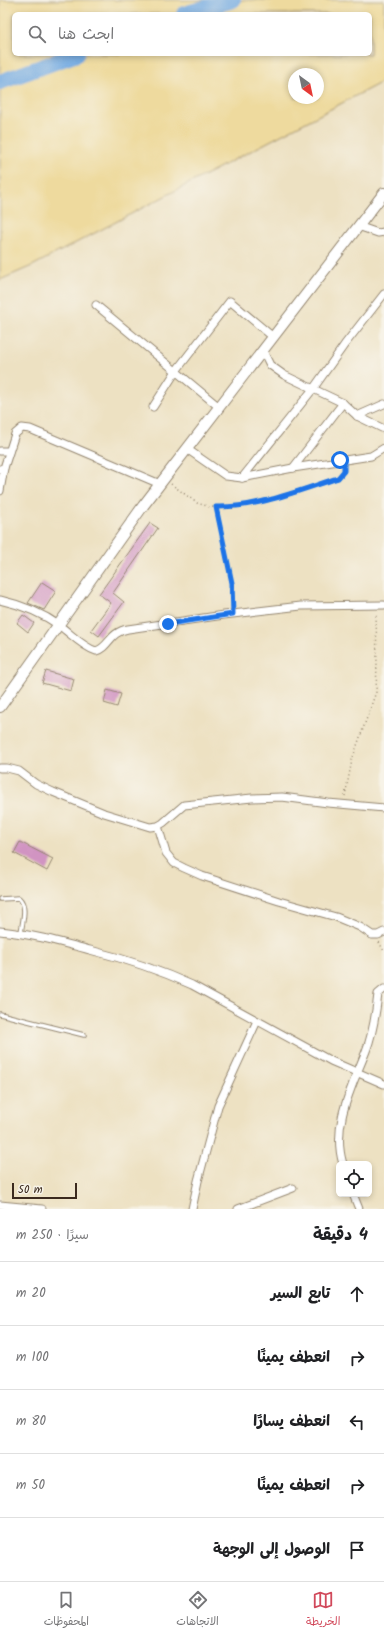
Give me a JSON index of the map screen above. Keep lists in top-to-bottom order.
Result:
{
  "scale_bar": "50 m",
  "north": "bottom right",
  "page": {
    "search": "ابحث هنا",
    "scale": "50 m",
    "heading": ["4 دقيقة", "سيرًا · 250 m"],
    "list": [
      ["تابع السير", "20 m"],
      ["انعطف يمينًا", "100 m"],
      ["انعطف يسارًا", "80 m"],
      ["انعطف يمينًا", "50 m"],
      "الوصول إلى الوجهة"
    ],
    "nav": ["الخريطة", "الاتجاهات", "المحفوظات"]
  }
}
